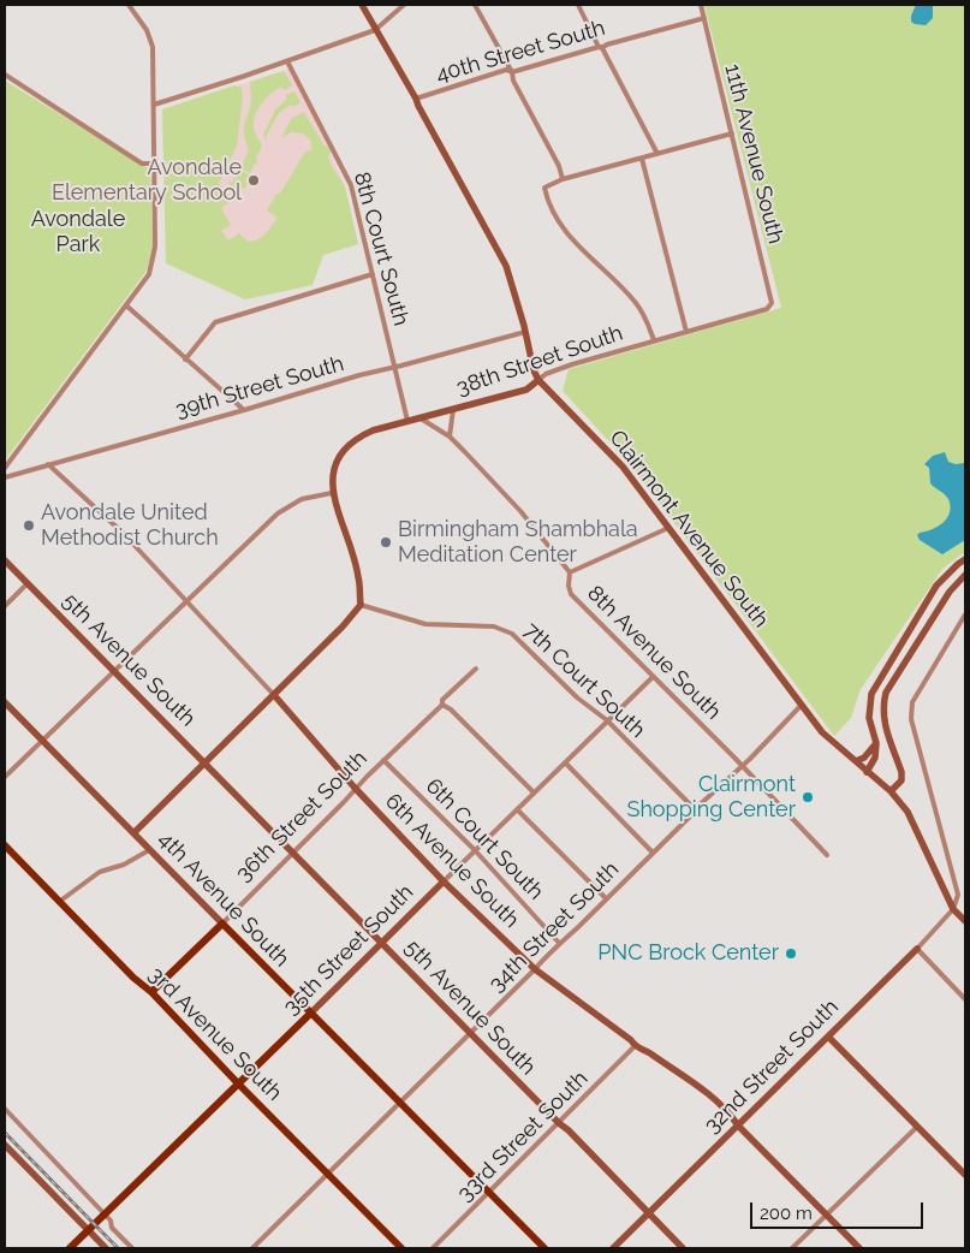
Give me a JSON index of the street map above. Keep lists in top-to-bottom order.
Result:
{
  "streets": {
    "main road": [
      "36th Street South",
      "4th Avenue South",
      "35th Street South",
      "3rd Avenue South"
    ],
    "street": [
      "40th Street South",
      "11th Avenue South",
      "8th Court South",
      "38th Street South",
      "39th Street South",
      "Clairmont Avenue South",
      "8th Avenue South",
      "5th Avenue South",
      "7th Court South",
      "6th Court South",
      "6th Avenue South",
      "34th Street South",
      "32nd Street South",
      "33rd Street South"
    ]
  },
  "crossings": [
    ["40th Street South", "11th Avenue South"],
    ["40th Street South", "Clairmont Avenue South"],
    ["11th Avenue South", "38th Street South"],
    ["8th Court South", "38th Street South"],
    ["8th Court South", "39th Street South"],
    ["38th Street South", "Clairmont Avenue South"],
    ["38th Street South", "8th Avenue South"],
    ["39th Street South", "Clairmont Avenue South"],
    ["39th Street South", "6th Avenue South"],
    ["Clairmont Avenue South", "34th Street South"],
    ["Clairmont Avenue South", "32nd Street South"],
    ["8th Avenue South", "34th Street South"],
    ["8th Avenue South", "35th Street South"],
    ["5th Avenue South", "36th Street South"],
    ["5th Avenue South", "34th Street South"],
    ["5th Avenue South", "35th Street South"],
    ["5th Avenue South", "32nd Street South"],
    ["5th Avenue South", "33rd Street South"],
    ["7th Court South", "34th Street South"],
    ["7th Court South", "35th Street South"],
    ["36th Street South", "6th Court South"],
    ["36th Street South", "6th Avenue South"],
    ["36th Street South", "4th Avenue South"],
    ["36th Street South", "3rd Avenue South"],
    ["6th Court South", "34th Street South"],
    ["6th Court South", "35th Street South"],
    ["6th Avenue South", "34th Street South"],
    ["6th Avenue South", "35th Street South"],
    ["6th Avenue South", "32nd Street South"],
    ["6th Avenue South", "33rd Street South"],
    ["4th Avenue South", "34th Street South"],
    ["4th Avenue South", "35th Street South"],
    ["4th Avenue South", "33rd Street South"],
    ["34th Street South", "3rd Avenue South"],
    ["35th Street South", "3rd Avenue South"]
  ],
  "parks": ["Avondale Park"],
  "places": [
    "Avondale Elementary School",
    "Avondale United Methodist Church",
    "Birmingham Shambhala Meditation Center",
    "Clairmont Shopping Center",
    "PNC Brock Center"
  ],
  "scale_bar": "200 m"
}
